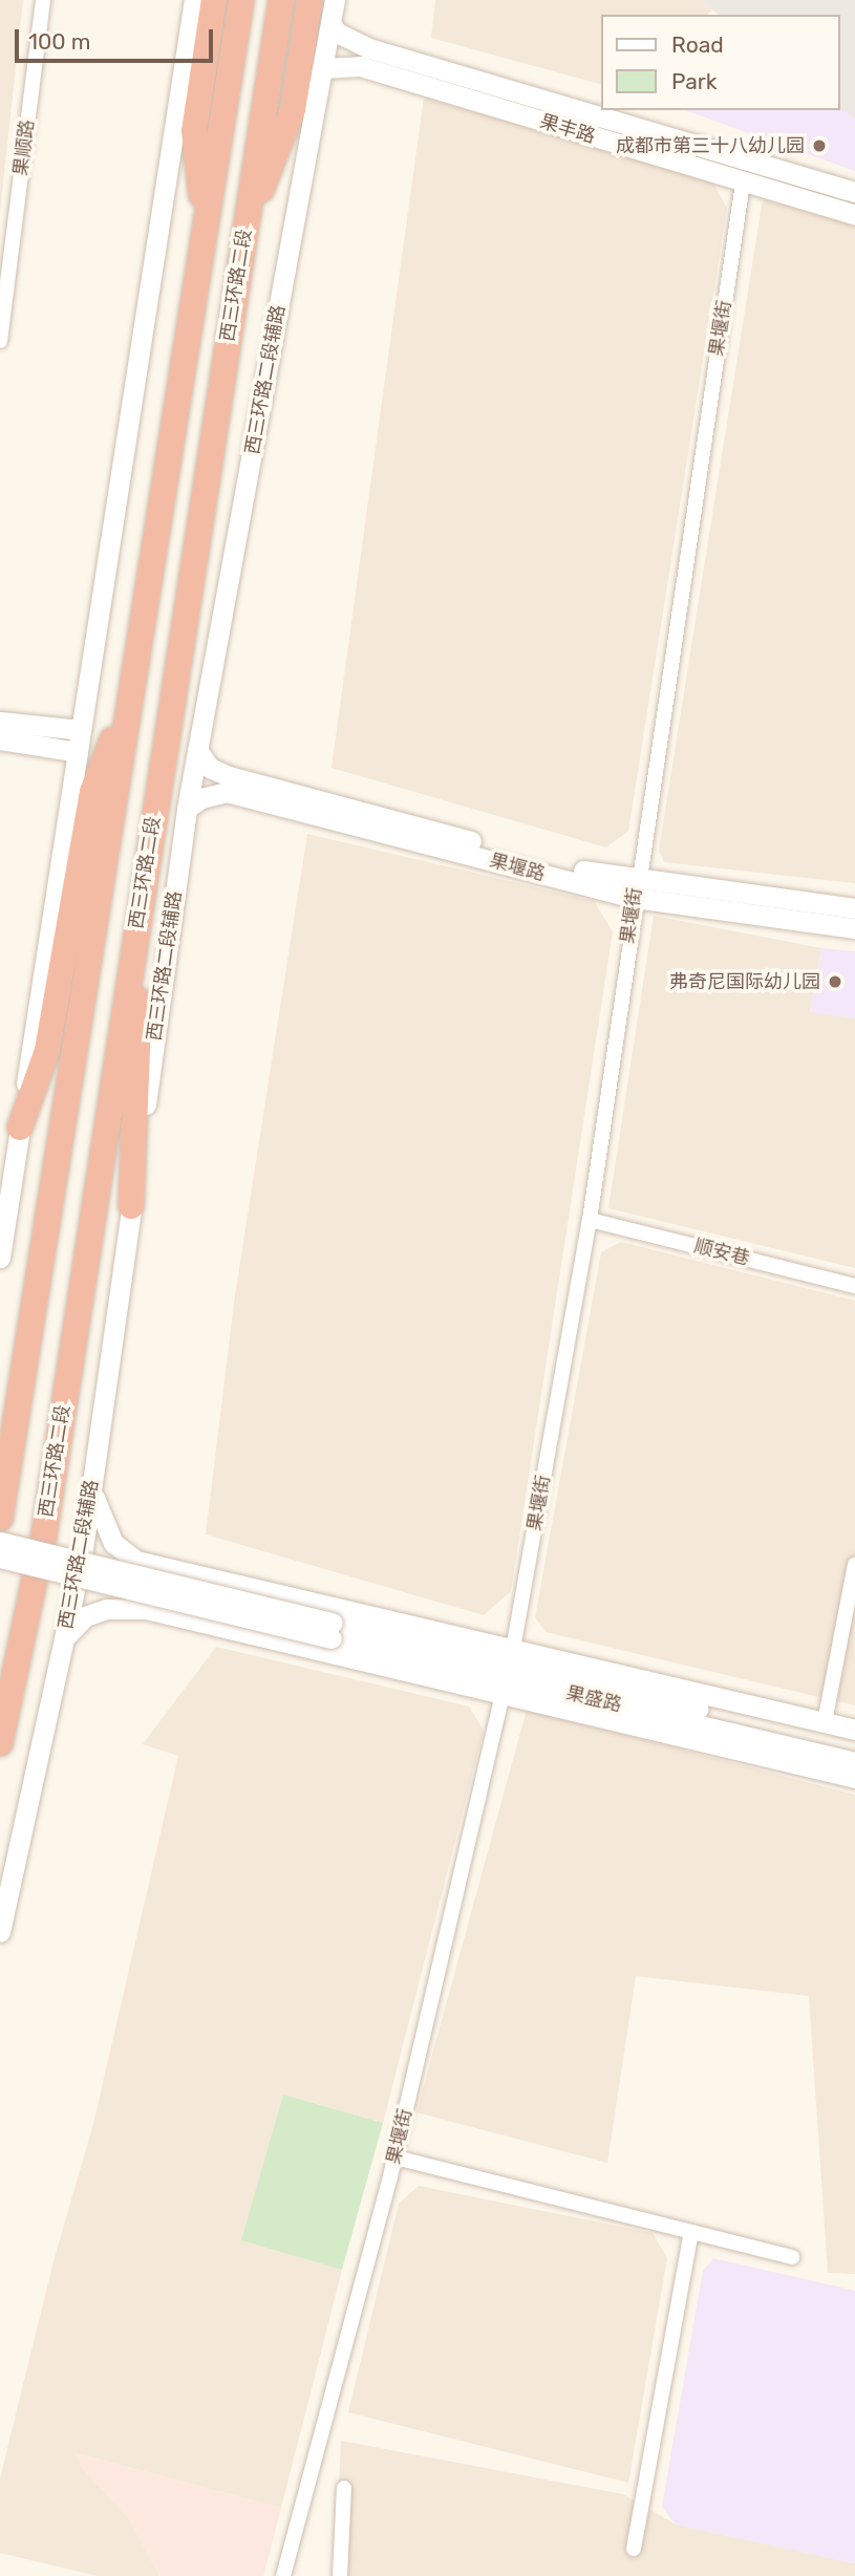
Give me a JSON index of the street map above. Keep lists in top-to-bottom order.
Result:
{
  "streets": {
    "highway": ["西三环路二段"],
    "main road": [
      "果丰路",
      "西三环路二段辅路",
      "果堰路",
      "果盛路"
    ],
    "street": ["果顺路", "果堰街", "顺安巷"]
  },
  "crossings": [
    ["果丰路", "果堰街"],
    ["果丰路", "西三环路二段辅路"],
    ["果堰街", "果堰路"],
    ["果堰街", "顺安巷"],
    ["西三环路二段辅路", "果堰路"]
  ],
  "places": ["成都市第三十八幼儿园", "弗奇尼国际幼儿园"],
  "legend": ["Road", "Park"],
  "scale_bar": "100 m"
}
